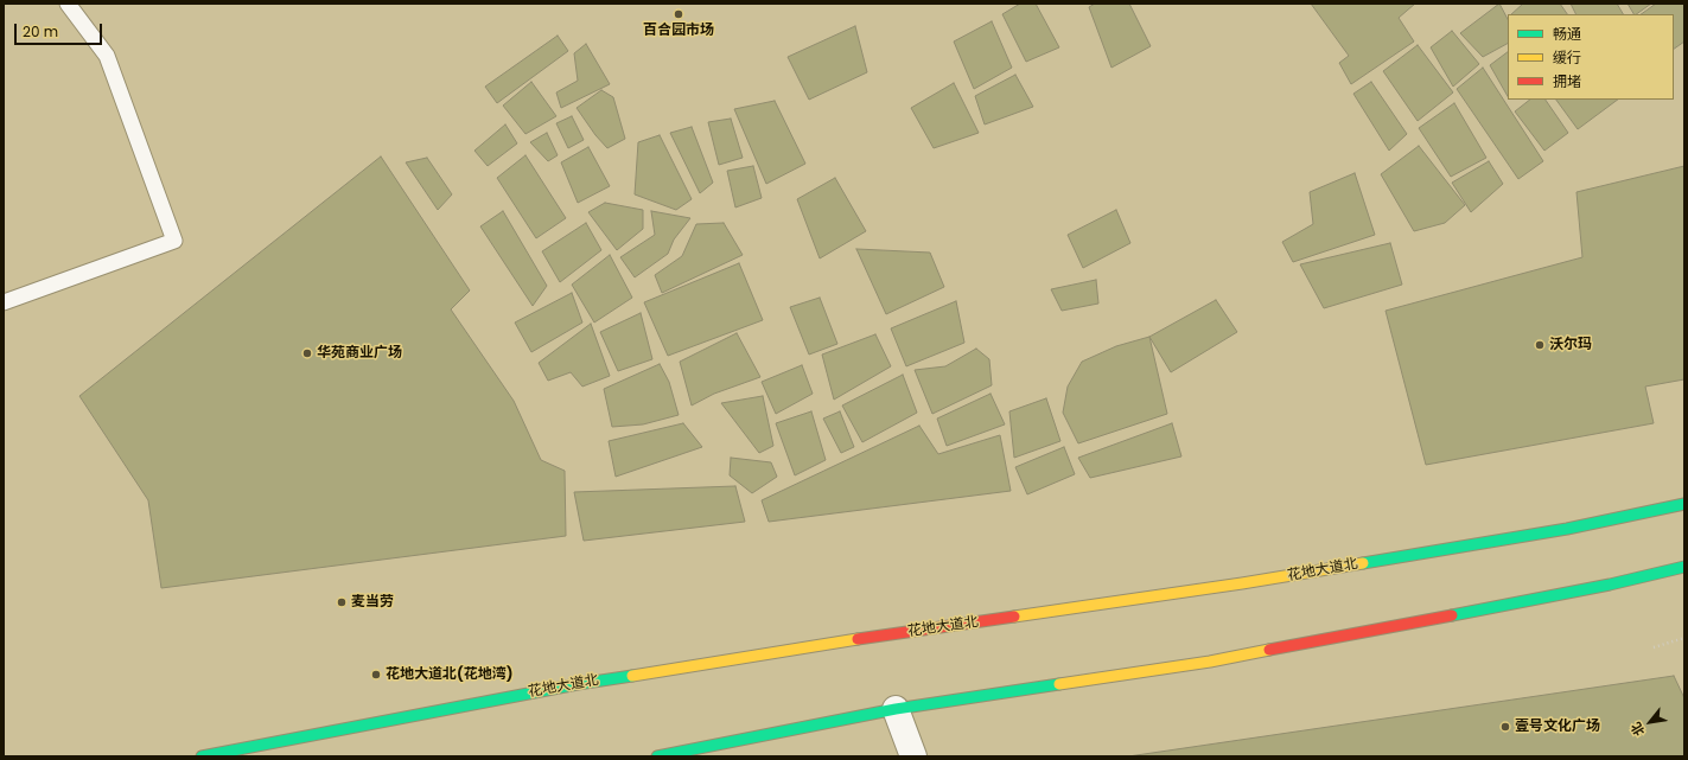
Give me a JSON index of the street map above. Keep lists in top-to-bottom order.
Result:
{
  "streets": {
    "main road": ["花地大道北"]
  },
  "places": [
    "百合园市场",
    "沃尔玛",
    "华苑商业广场",
    "麦当劳",
    "花地大道北(花地湾)",
    "壹号文化广场"
  ],
  "legend": ["畅通", "缓行", "拥堵"],
  "scale_bar": "20 m",
  "north": "bottom left"
}
